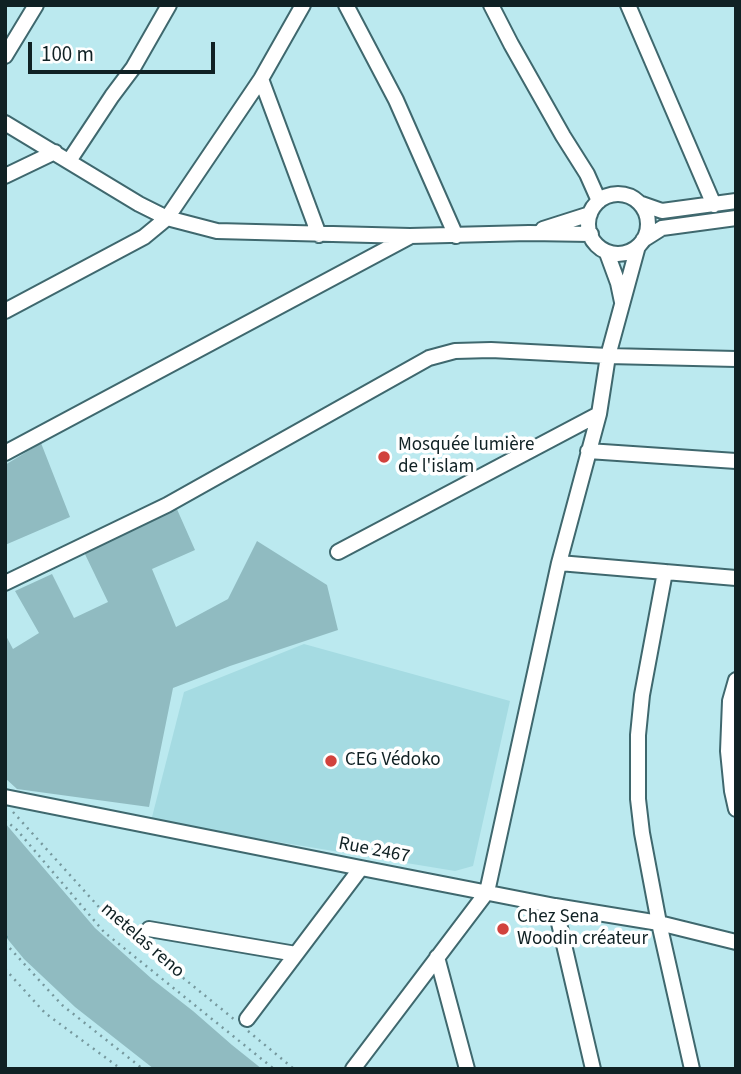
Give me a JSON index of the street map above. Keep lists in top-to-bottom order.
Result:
{
  "streets": {
    "street": ["Rue 2467"],
    "path": ["metelas reno"]
  },
  "places": ["Mosquée lumière de l'islam", "CEG Védoko", "Chez Sena Woodin créateur"],
  "scale_bar": "100 m"
}
